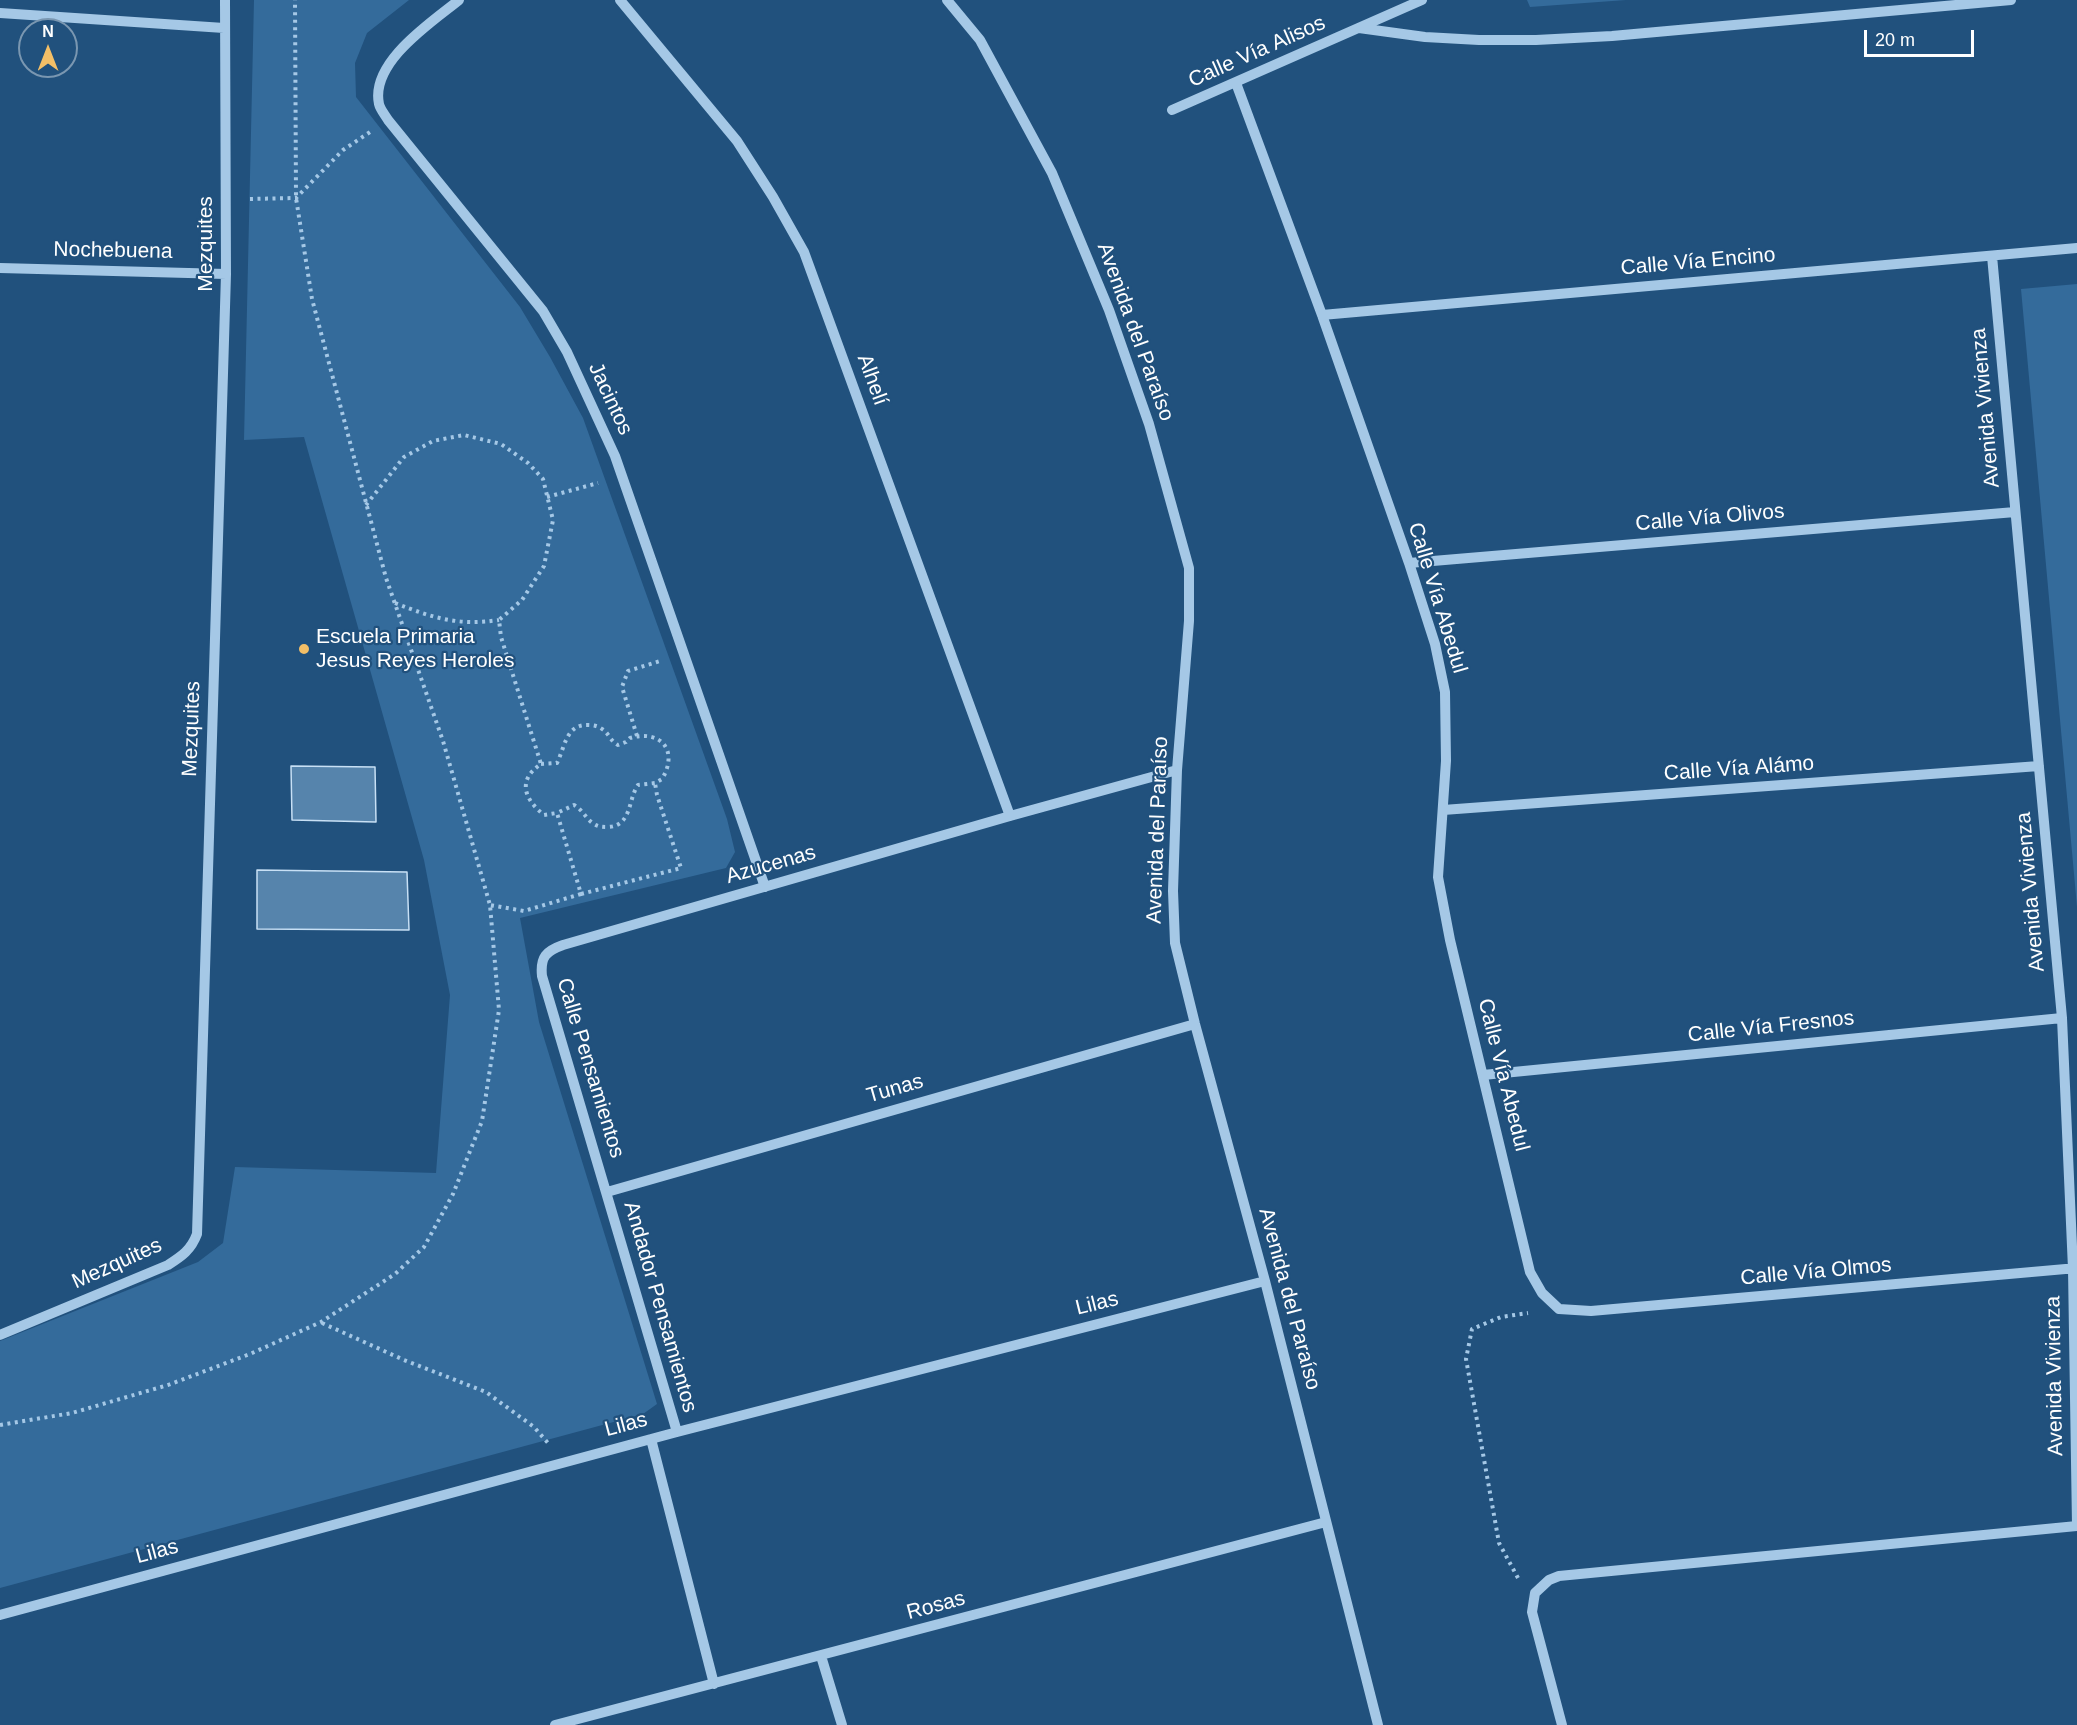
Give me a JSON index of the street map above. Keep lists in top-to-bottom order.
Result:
{
  "streets": {
    "street": [
      "Calle Vía Alisos",
      "Mezquites",
      "Nochebuena",
      "Calle Vía Encino",
      "Avenida del Paraíso",
      "Alhelí",
      "Jacintos",
      "Avenida Vivienza",
      "Calle Vía Olivos",
      "Calle Vía Abedul",
      "Calle Vía Alámo",
      "Azucenas",
      "Calle Vía Fresnos",
      "Calle Pensamientos",
      "Tunas",
      "Calle Vía Olmos",
      "Lilas",
      "Andador Pensamientos",
      "Rosas"
    ]
  },
  "crossings": [
    ["Calle Vía Alisos", "Calle Vía Abedul"],
    ["Mezquites", "Nochebuena"],
    ["Calle Vía Encino", "Avenida Vivienza"],
    ["Calle Vía Encino", "Calle Vía Abedul"],
    ["Avenida del Paraíso", "Azucenas"],
    ["Avenida del Paraíso", "Tunas"],
    ["Avenida del Paraíso", "Lilas"],
    ["Avenida del Paraíso", "Rosas"],
    ["Alhelí", "Azucenas"],
    ["Jacintos", "Azucenas"],
    ["Avenida Vivienza", "Calle Vía Olivos"],
    ["Avenida Vivienza", "Calle Vía Alámo"],
    ["Avenida Vivienza", "Calle Vía Fresnos"],
    ["Avenida Vivienza", "Calle Vía Olmos"],
    ["Calle Vía Olivos", "Calle Vía Abedul"],
    ["Calle Vía Abedul", "Calle Vía Alámo"],
    ["Calle Vía Abedul", "Calle Vía Fresnos"],
    ["Calle Vía Abedul", "Calle Vía Olmos"],
    ["Azucenas", "Calle Pensamientos"],
    ["Calle Pensamientos", "Tunas"],
    ["Calle Pensamientos", "Andador Pensamientos"],
    ["Tunas", "Andador Pensamientos"],
    ["Lilas", "Andador Pensamientos"]
  ],
  "places": ["Escuela Primaria Jesus Reyes Heroles"],
  "scale_bar": "20 m",
  "north": "top"
}
